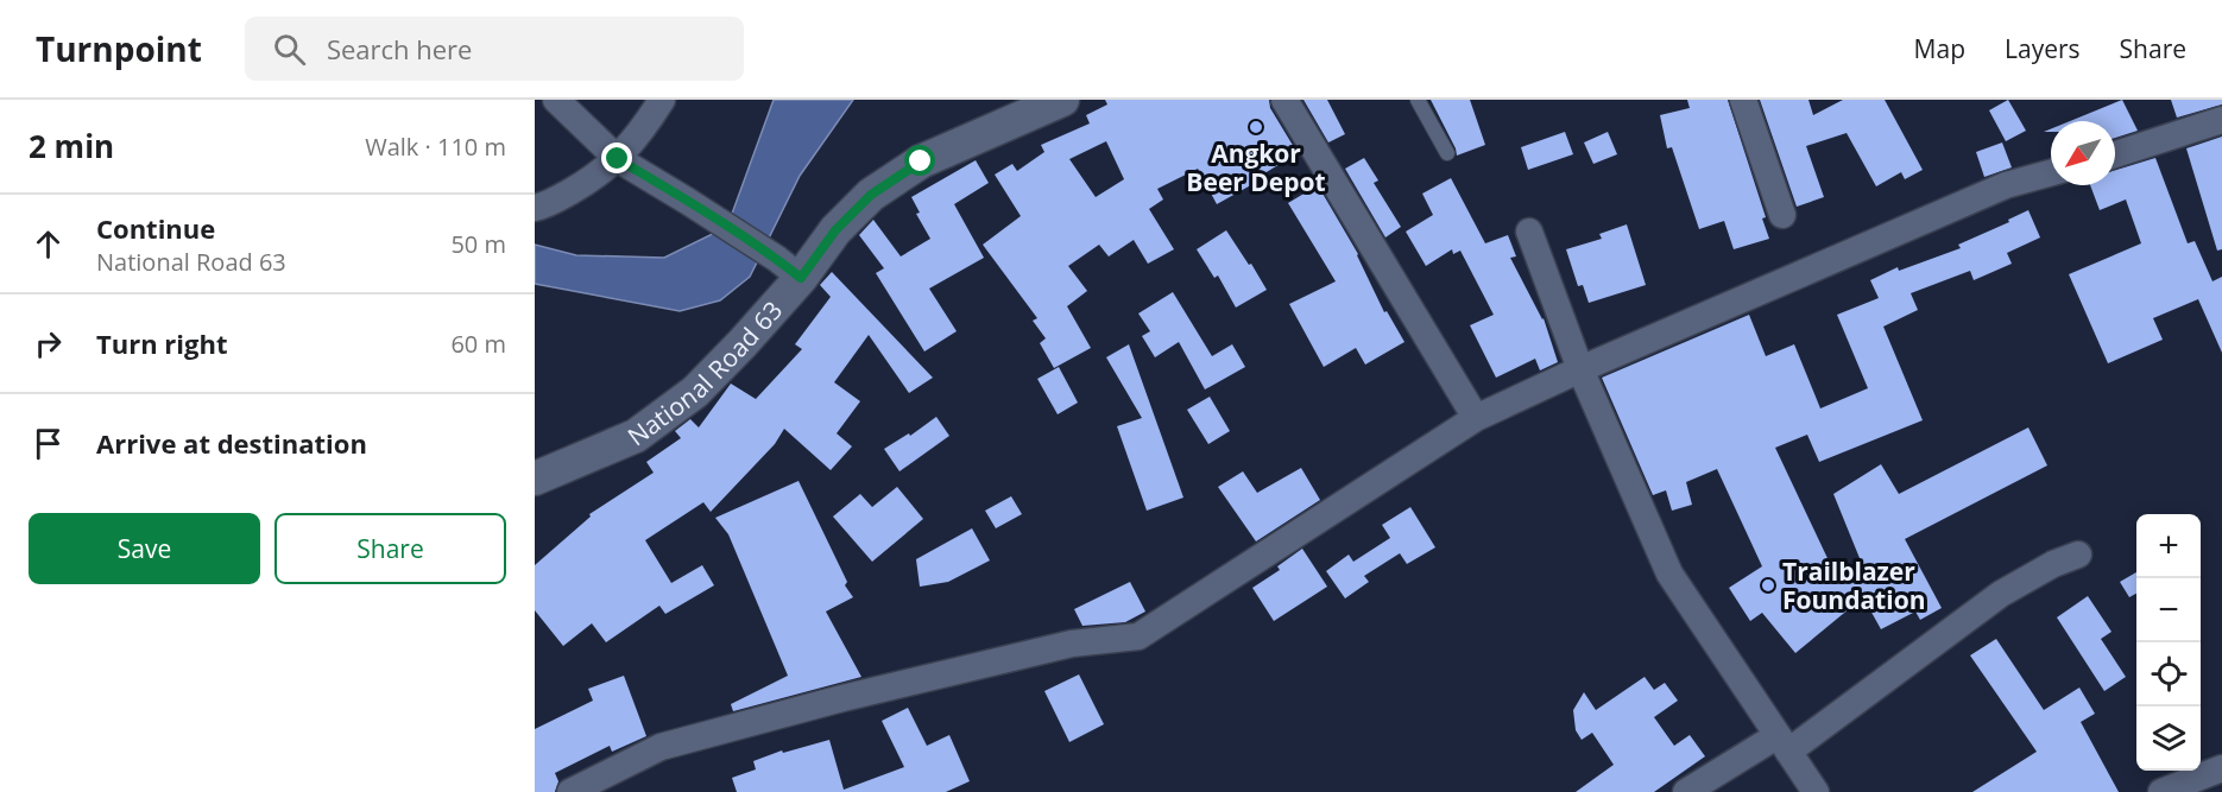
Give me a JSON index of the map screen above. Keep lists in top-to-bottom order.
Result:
{
  "streets": {
    "street": ["National Road 63"]
  },
  "places": ["Angkor Beer Depot", "Trailblazer Foundation"],
  "north": "bottom left",
  "page": {
    "header": "Turnpoint",
    "search": "Search here",
    "nav": ["Map", "Layers", "Share"],
    "heading": ["2 min", "Walk · 110 m"],
    "list": [
      ["Continue", "National Road 63", "50 m"],
      ["Turn right", "60 m"],
      "Arrive at destination"
    ],
    "buttons": ["Save", "Share"],
    "map_buttons": ["+", "−"]
  }
}
